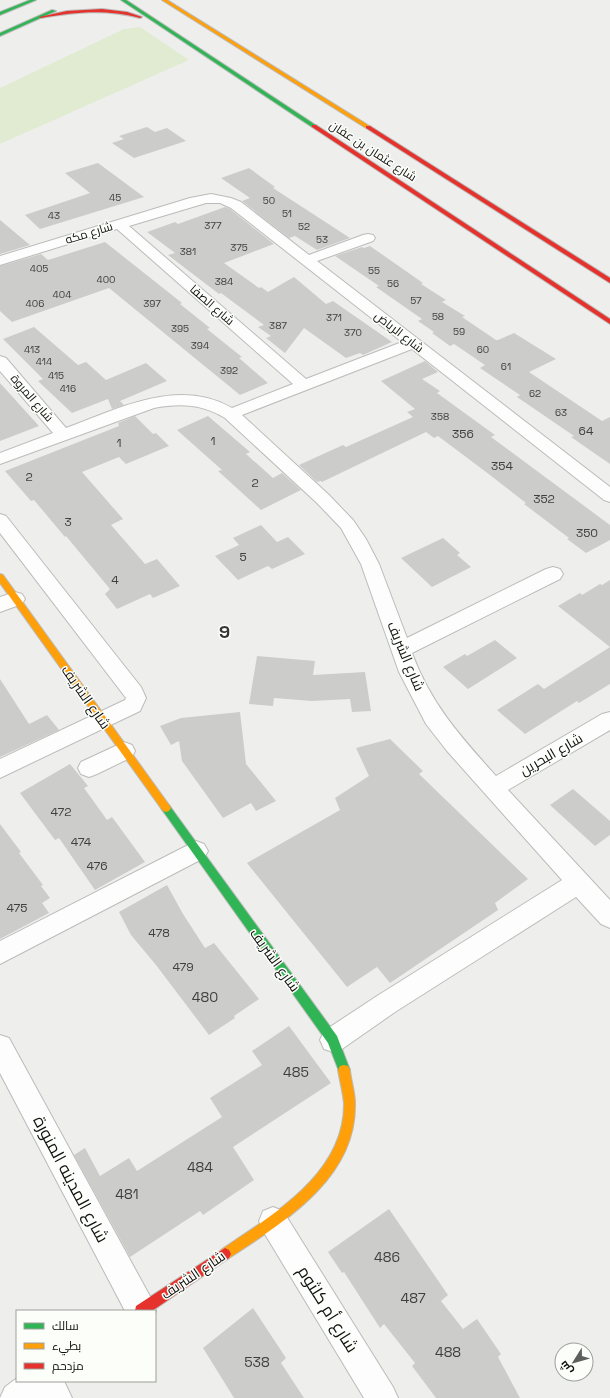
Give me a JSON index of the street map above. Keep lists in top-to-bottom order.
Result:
{
  "streets": {
    "main road": ["شارع عثمان بن عفان", "شارع الشريف"],
    "street": [
      "شارع مكه",
      "شارع الصفا",
      "شارع الرياض",
      "شارع المروة",
      "شارع البحرين",
      "شارع المدينه المنورة",
      "شارع أم كلثوم"
    ]
  },
  "crossings": [
    ["شارع مكه", "شارع الصفا"],
    ["شارع مكه", "شارع الرياض"],
    ["شارع المروة", "شارع الشريف"],
    ["شارع الشريف", "شارع البحرين"],
    ["شارع الشريف", "شارع أم كلثوم"]
  ],
  "districts": ["9"],
  "house_numbers": [
    "45",
    "50",
    "51",
    "43",
    "377",
    "52",
    "53",
    "375",
    "381",
    "405",
    "55",
    "400",
    "384",
    "56",
    "404",
    "57",
    "406",
    "397",
    "58",
    "371",
    "387",
    "395",
    "59",
    "370",
    "394",
    "413",
    "60",
    "414",
    "61",
    "392",
    "415",
    "416",
    "62",
    "63",
    "358",
    "64",
    "356",
    "1",
    "1",
    "354",
    "2",
    "2",
    "352",
    "3",
    "350",
    "5",
    "4",
    "472",
    "474",
    "476",
    "475",
    "478",
    "479",
    "480",
    "485",
    "484",
    "481",
    "486",
    "487",
    "488",
    "538"
  ],
  "legend": ["سالك", "بطيء", "مزدحم"],
  "north": "bottom left"
}
